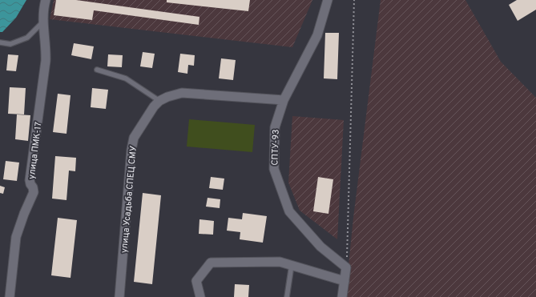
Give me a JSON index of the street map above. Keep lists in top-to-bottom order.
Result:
{
  "streets": {
    "street": ["СПТУ-93", "улица ПМК-17", "улица Усадьба СПЕЦ СМУ"]
  },
  "crossings": [
    ["СПТУ-93", "улица Усадьба СПЕЦ СМУ"]
  ]
}
